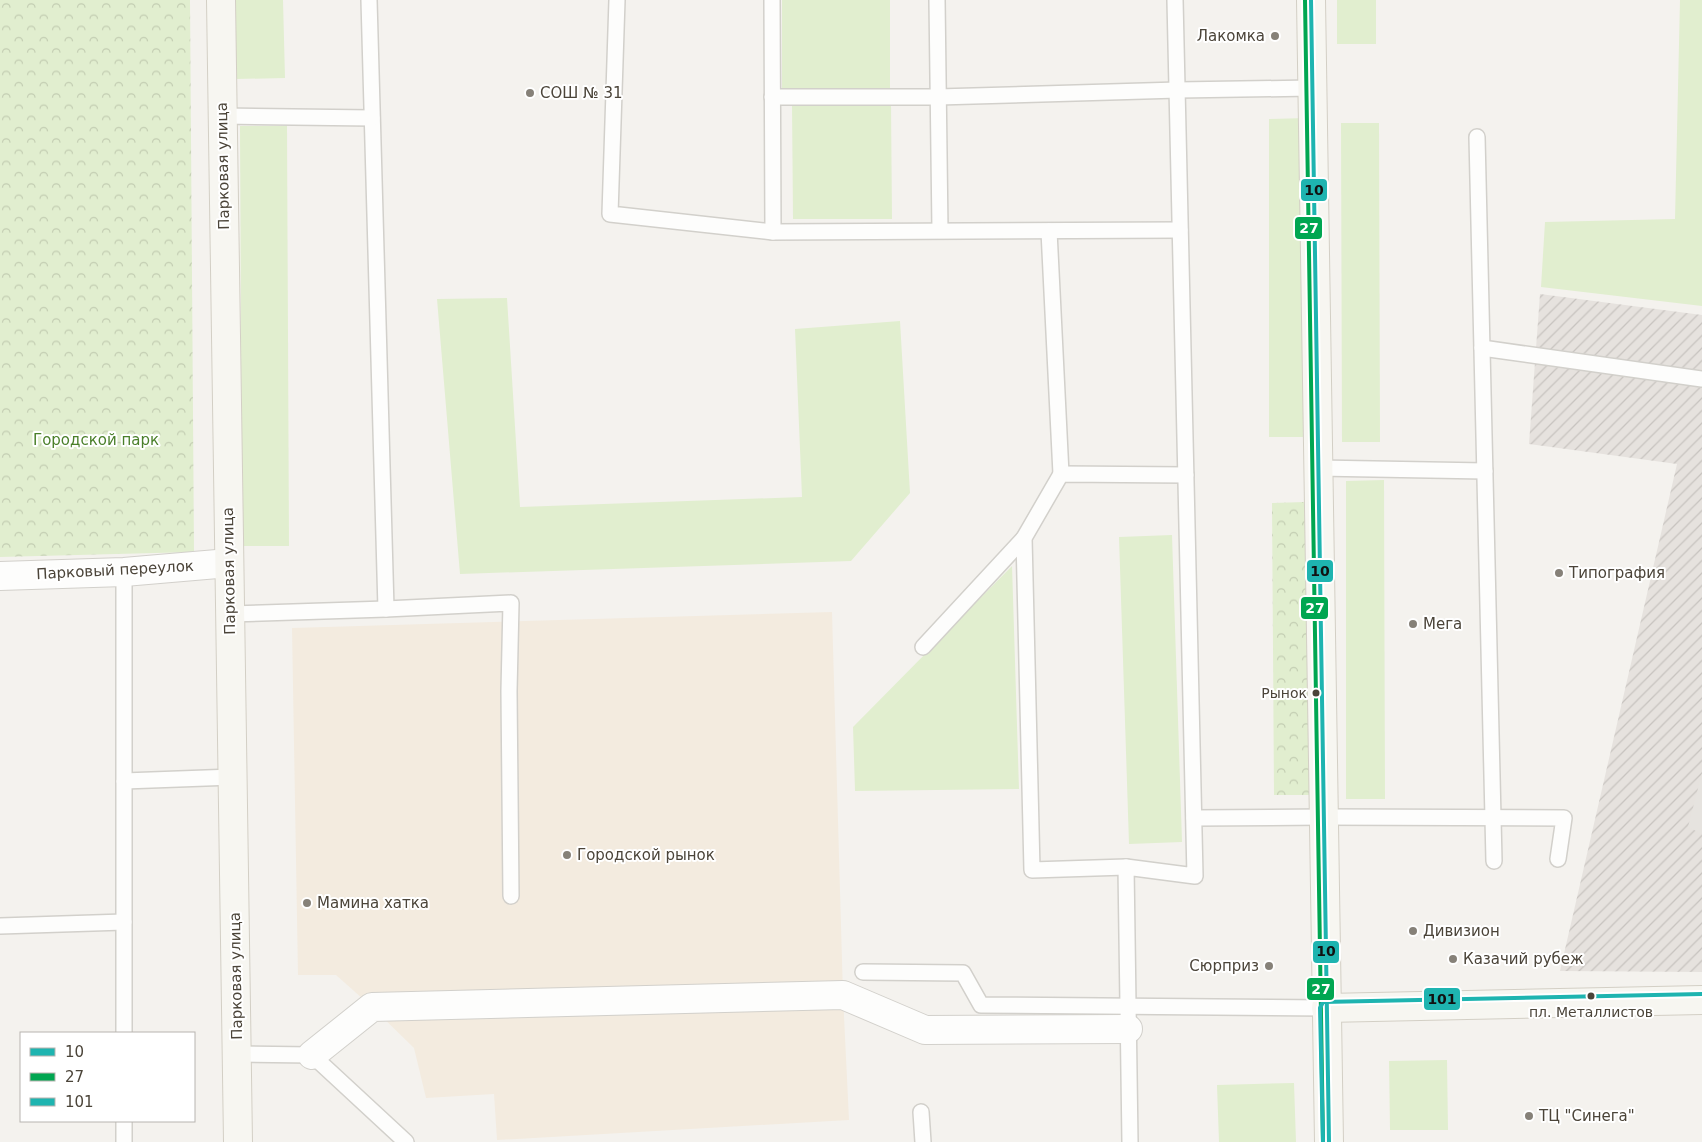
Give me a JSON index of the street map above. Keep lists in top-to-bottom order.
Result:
{
  "streets": {
    "main road": ["Парковая улица"],
    "street": ["Парковый переулок"]
  },
  "crossings": [
    ["Парковая улица", "Парковый переулок"]
  ],
  "parks": ["Городской парк"],
  "places": [
    "Лакомка",
    "СОШ № 31",
    "Типография",
    "Мега",
    "Рынок",
    "Городской рынок",
    "Мамина хатка",
    "Дивизион",
    "Казачий рубеж",
    "Сюрприз",
    "пл. Металлистов",
    "ТЦ \"Синега\""
  ],
  "lines": ["transit line 10", "transit line 27", "transit line 101"],
  "legend": ["10", "27", "101"]
}
